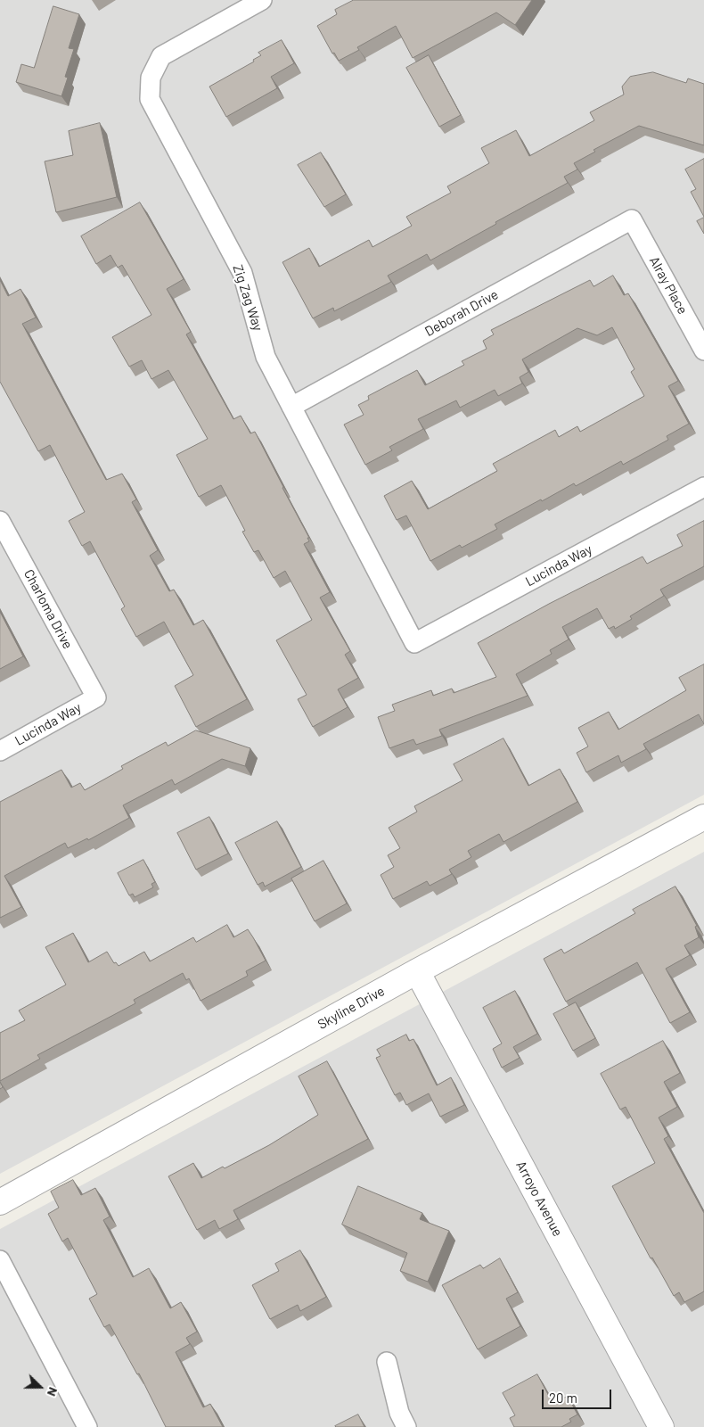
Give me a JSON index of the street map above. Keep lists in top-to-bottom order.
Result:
{
  "streets": {
    "street": [
      "Alray Place",
      "Zig Zag Way",
      "Deborah Drive",
      "Lucinda Way",
      "Charloma Drive",
      "Skyline Drive",
      "Arroyo Avenue"
    ]
  },
  "crossings": [
    ["Alray Place", "Deborah Drive"],
    ["Zig Zag Way", "Deborah Drive"],
    ["Zig Zag Way", "Lucinda Way"],
    ["Lucinda Way", "Charloma Drive"],
    ["Skyline Drive", "Arroyo Avenue"]
  ],
  "scale_bar": "20 m",
  "north": "right"
}
